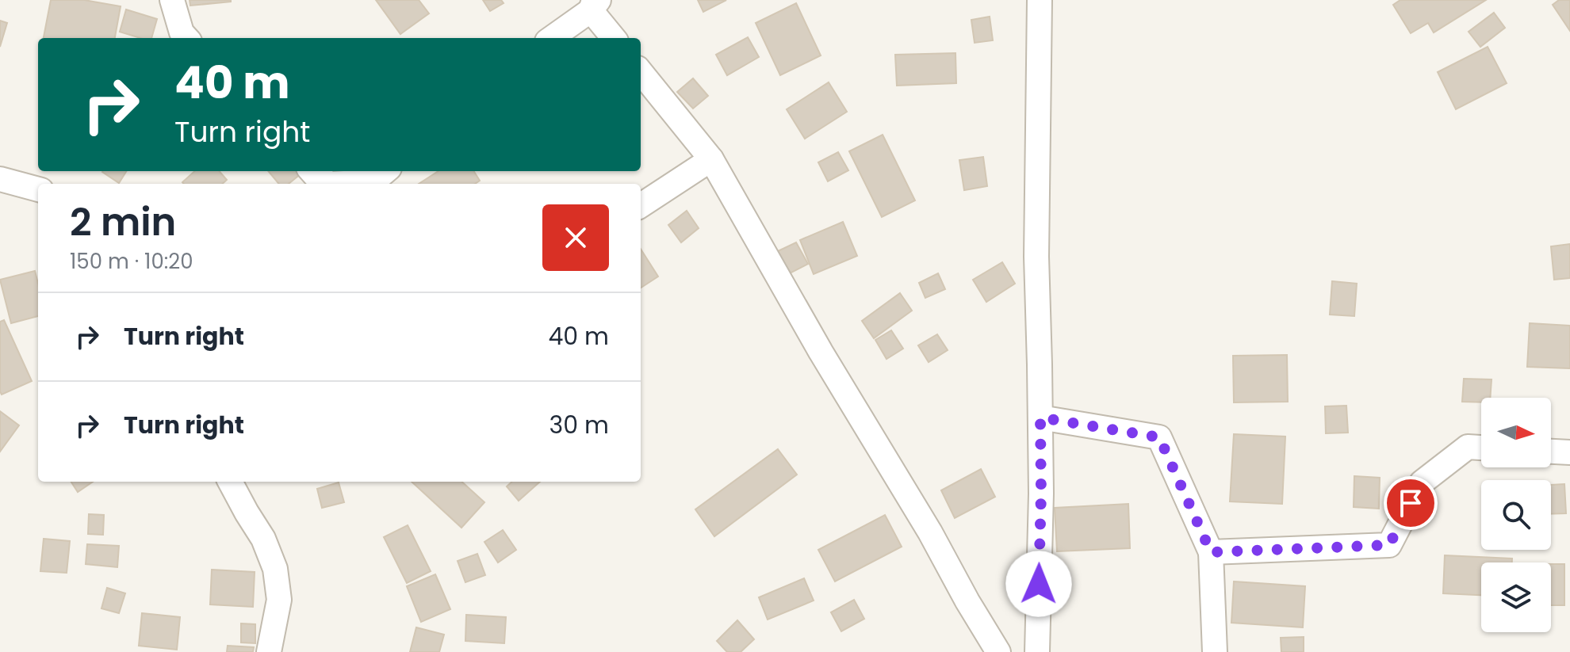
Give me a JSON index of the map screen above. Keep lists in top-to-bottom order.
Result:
{
  "north": "right",
  "page": {
    "turn": ["40 m", "Turn right"],
    "heading": ["2 min", "150 m · 10:20"],
    "list": [
      {
        "name": "Turn right",
        "value": "40 m"
      },
      {
        "name": "Turn right",
        "value": "30 m"
      }
    ]
  }
}
